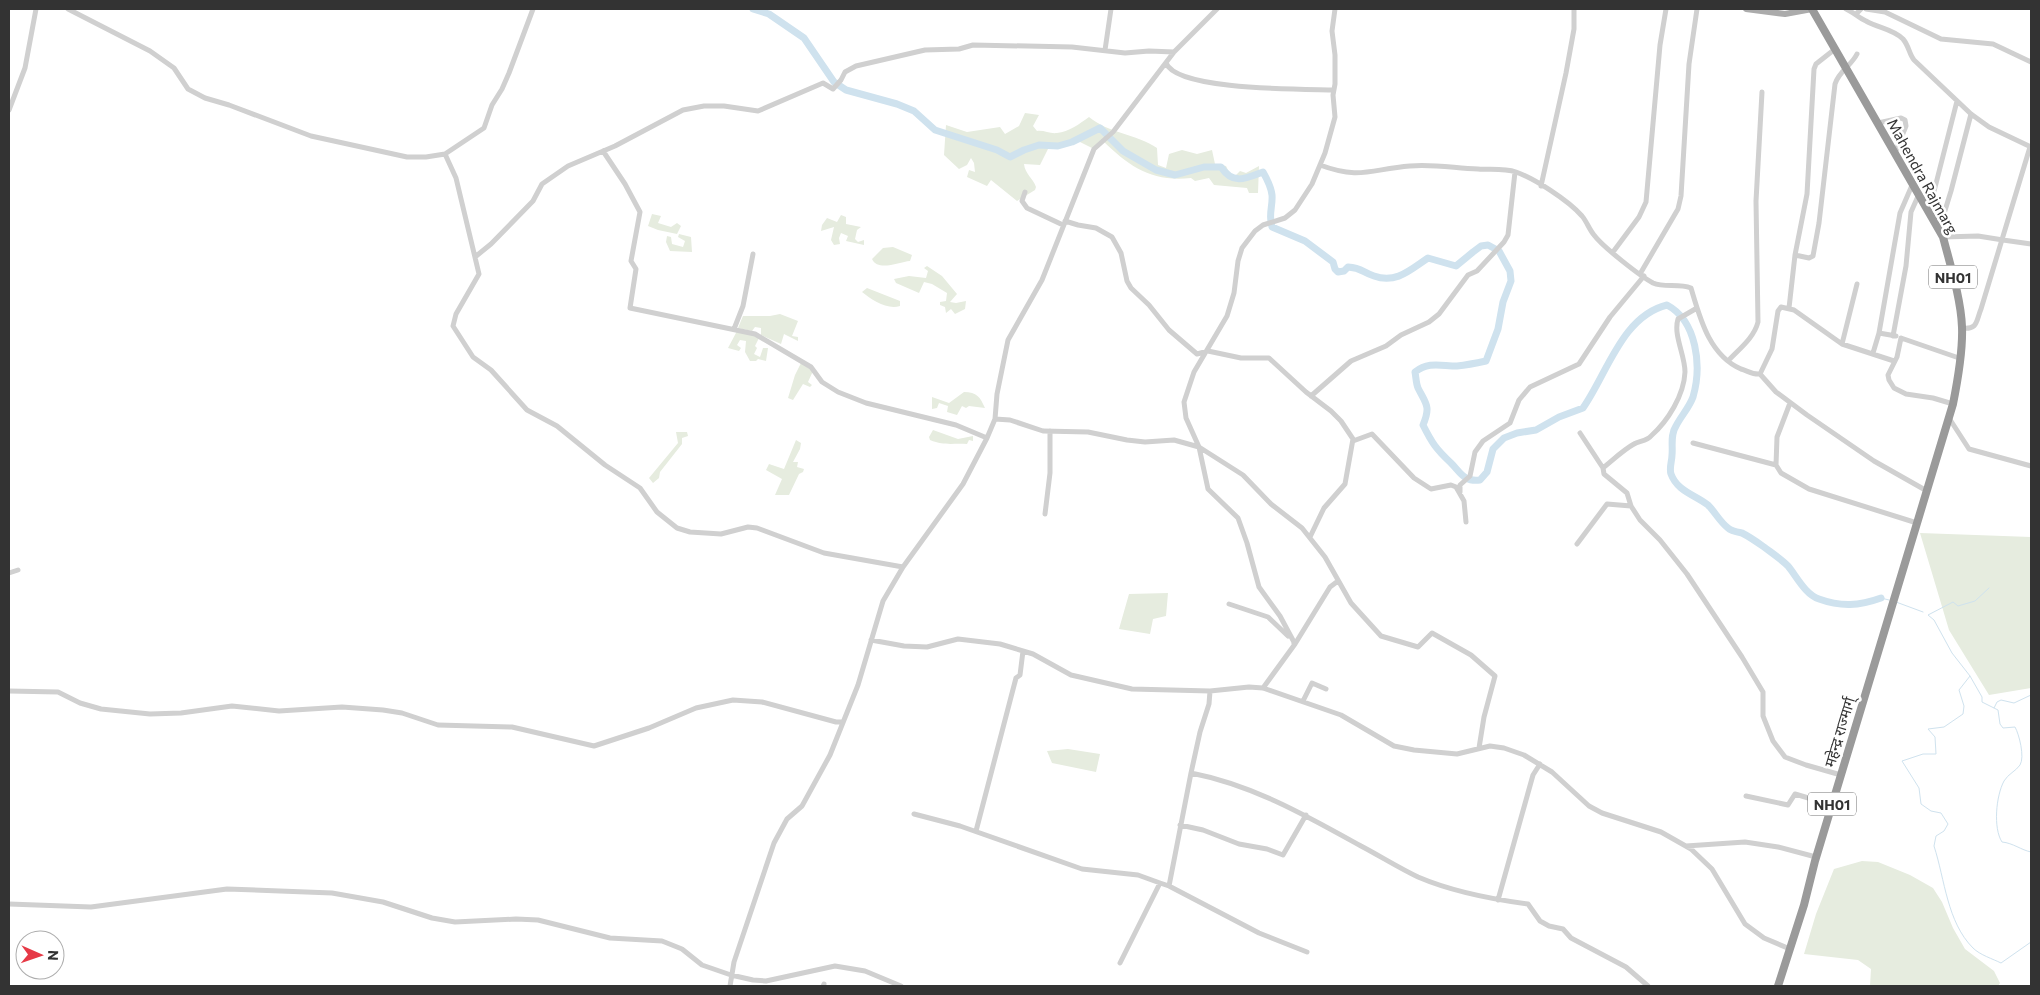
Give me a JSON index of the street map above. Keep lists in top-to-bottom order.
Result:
{
  "streets": {
    "highway": ["Mahendra Rajmarg", "NH01", "महेन्द्र राज्मार्ग्"]
  },
  "crossings": [
    ["Mahendra Rajmarg", "महेन्द्र राज्मार्ग्"]
  ],
  "north": "right"
}
